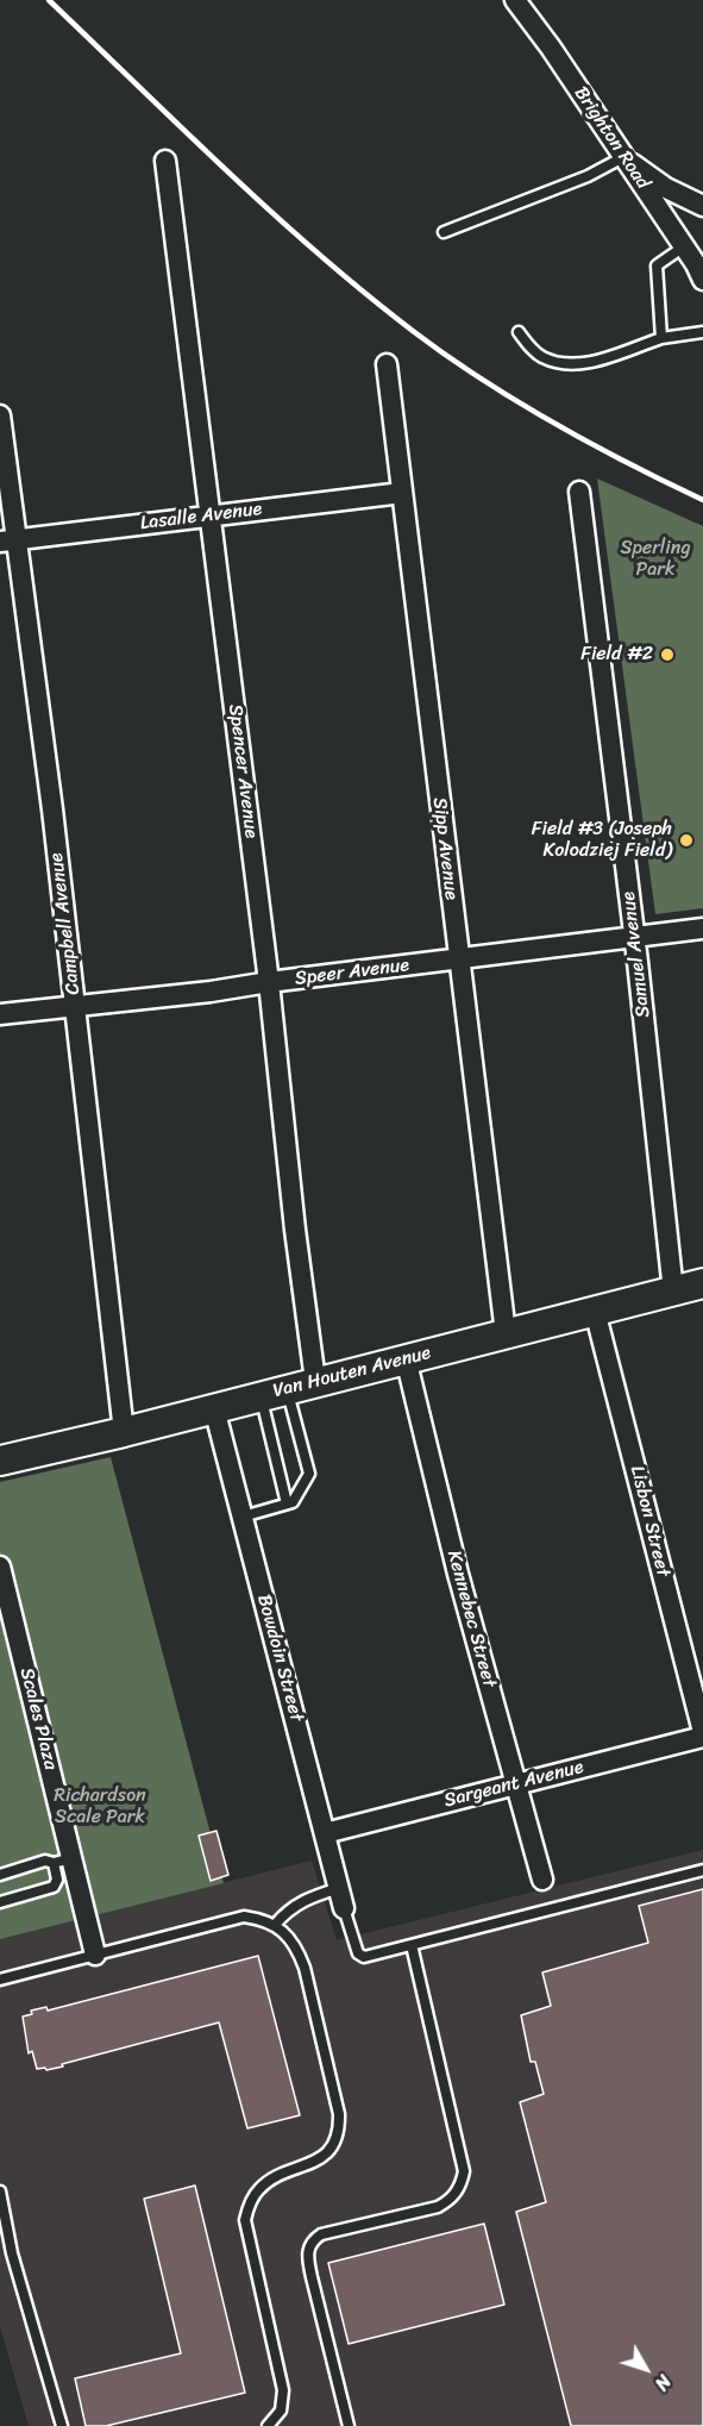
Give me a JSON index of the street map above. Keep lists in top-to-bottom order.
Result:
{
  "streets": {
    "main road": ["Van Houten Avenue"],
    "street": [
      "Brighton Road",
      "Lasalle Avenue",
      "Spencer Avenue",
      "Sipp Avenue",
      "Campbell Avenue",
      "Samuel Avenue",
      "Speer Avenue",
      "Lisbon Street",
      "Kennebec Street",
      "Bowdoin Street",
      "Scales Plaza",
      "Sargeant Avenue"
    ]
  },
  "crossings": [
    ["Lasalle Avenue", "Spencer Avenue"],
    ["Lasalle Avenue", "Sipp Avenue"],
    ["Lasalle Avenue", "Campbell Avenue"],
    ["Spencer Avenue", "Speer Avenue"],
    ["Spencer Avenue", "Van Houten Avenue"],
    ["Sipp Avenue", "Speer Avenue"],
    ["Sipp Avenue", "Van Houten Avenue"],
    ["Campbell Avenue", "Speer Avenue"],
    ["Campbell Avenue", "Van Houten Avenue"],
    ["Samuel Avenue", "Speer Avenue"],
    ["Samuel Avenue", "Van Houten Avenue"],
    ["Van Houten Avenue", "Lisbon Street"],
    ["Van Houten Avenue", "Kennebec Street"],
    ["Van Houten Avenue", "Bowdoin Street"],
    ["Lisbon Street", "Sargeant Avenue"],
    ["Kennebec Street", "Sargeant Avenue"],
    ["Bowdoin Street", "Sargeant Avenue"]
  ],
  "parks": ["Sperling Park", "Richardson Scale Park"],
  "places": ["Field #2", "Field #3 (Joseph Kolodziej Field)"],
  "north": "bottom right"
}
